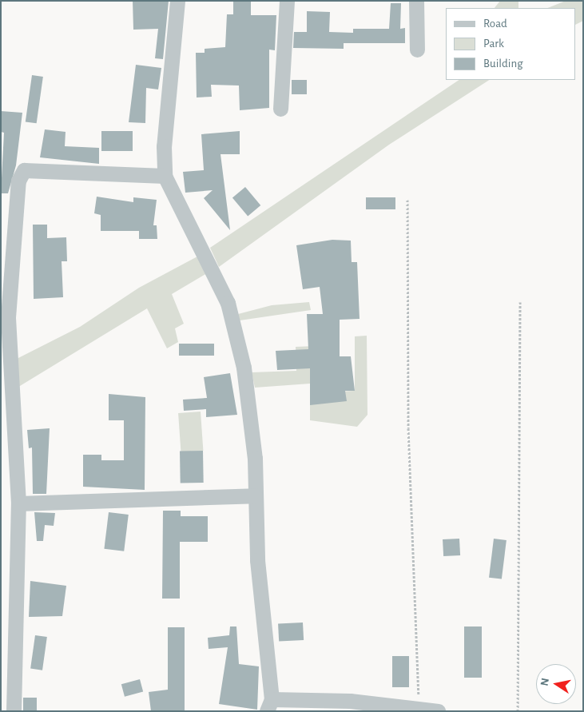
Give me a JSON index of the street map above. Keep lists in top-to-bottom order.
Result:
{
  "legend": ["Road", "Park", "Building"],
  "north": "left"
}
